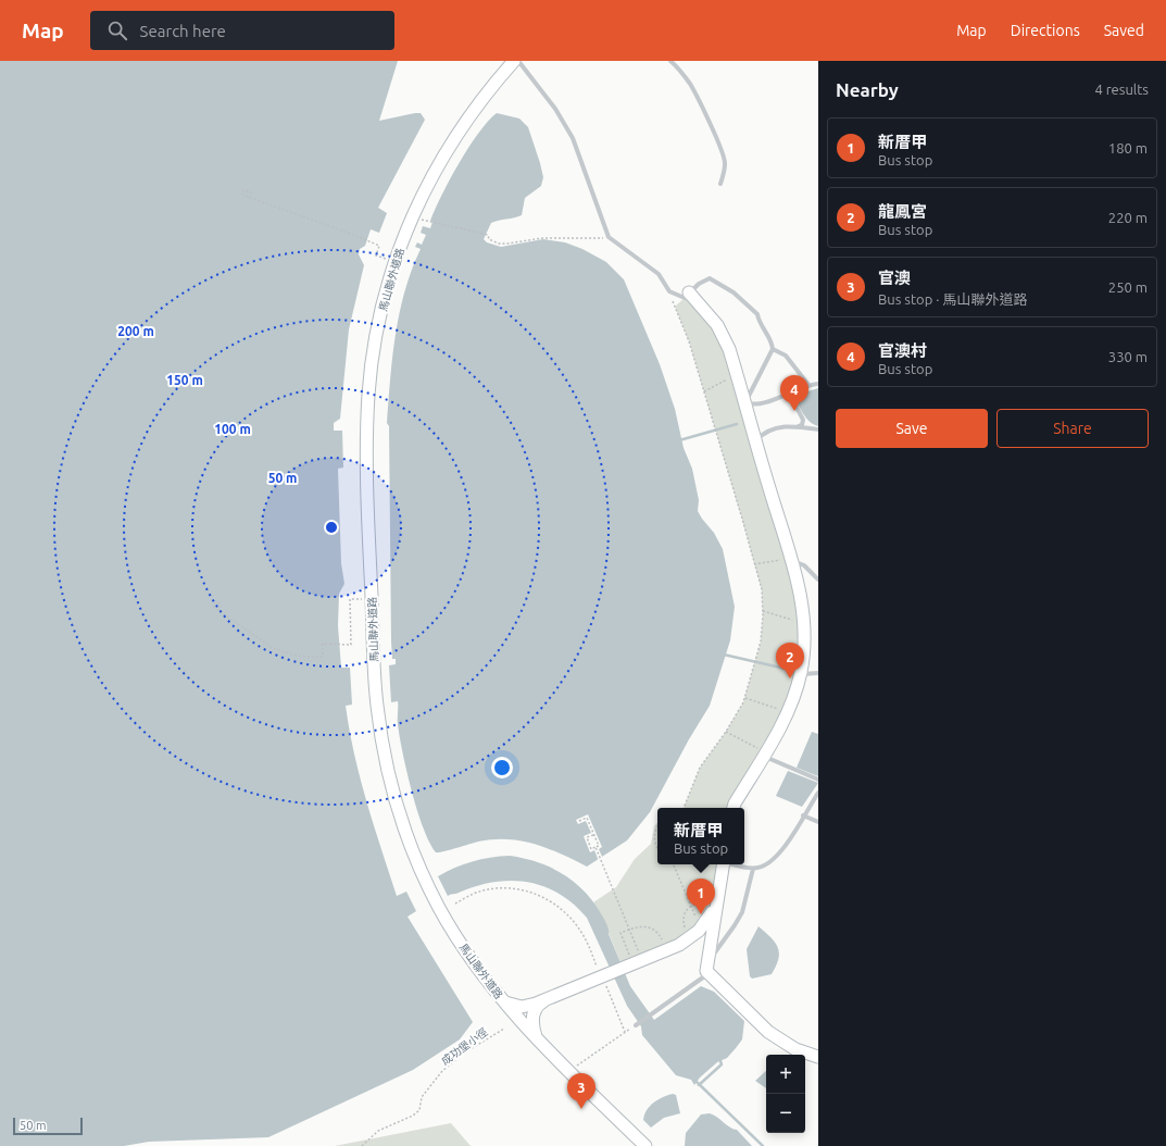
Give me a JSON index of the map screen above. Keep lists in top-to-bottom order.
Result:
{
  "streets": {
    "main road": ["馬山聯外道路"],
    "path": ["成功堡小徑"]
  },
  "scale_bar": "50 m",
  "page": {
    "header": "Map",
    "search": "Search here",
    "nav": ["Map", "Directions", "Saved"],
    "heading": ["Nearby", "4 results"],
    "list": [
      {
        "mark": "1",
        "name": "新厝甲",
        "note": "Bus stop",
        "value": "180 m"
      },
      {
        "mark": "2",
        "name": "龍鳳宮",
        "note": "Bus stop",
        "value": "220 m"
      },
      {
        "mark": "3",
        "name": "官澳",
        "note": "Bus stop · 馬山聯外道路",
        "value": "250 m"
      },
      {
        "mark": "4",
        "name": "官澳村",
        "note": "Bus stop",
        "value": "330 m"
      }
    ],
    "pins": [
      "4",
      "2",
      "1",
      "3"
    ],
    "buttons": ["Save", "Share"],
    "popup": ["新厝甲", "Bus stop"],
    "map_buttons": ["+", "−"],
    "scale": "50 m"
  },
  "rings": [
    "200 m",
    "150 m",
    "100 m",
    "50 m"
  ]
}
